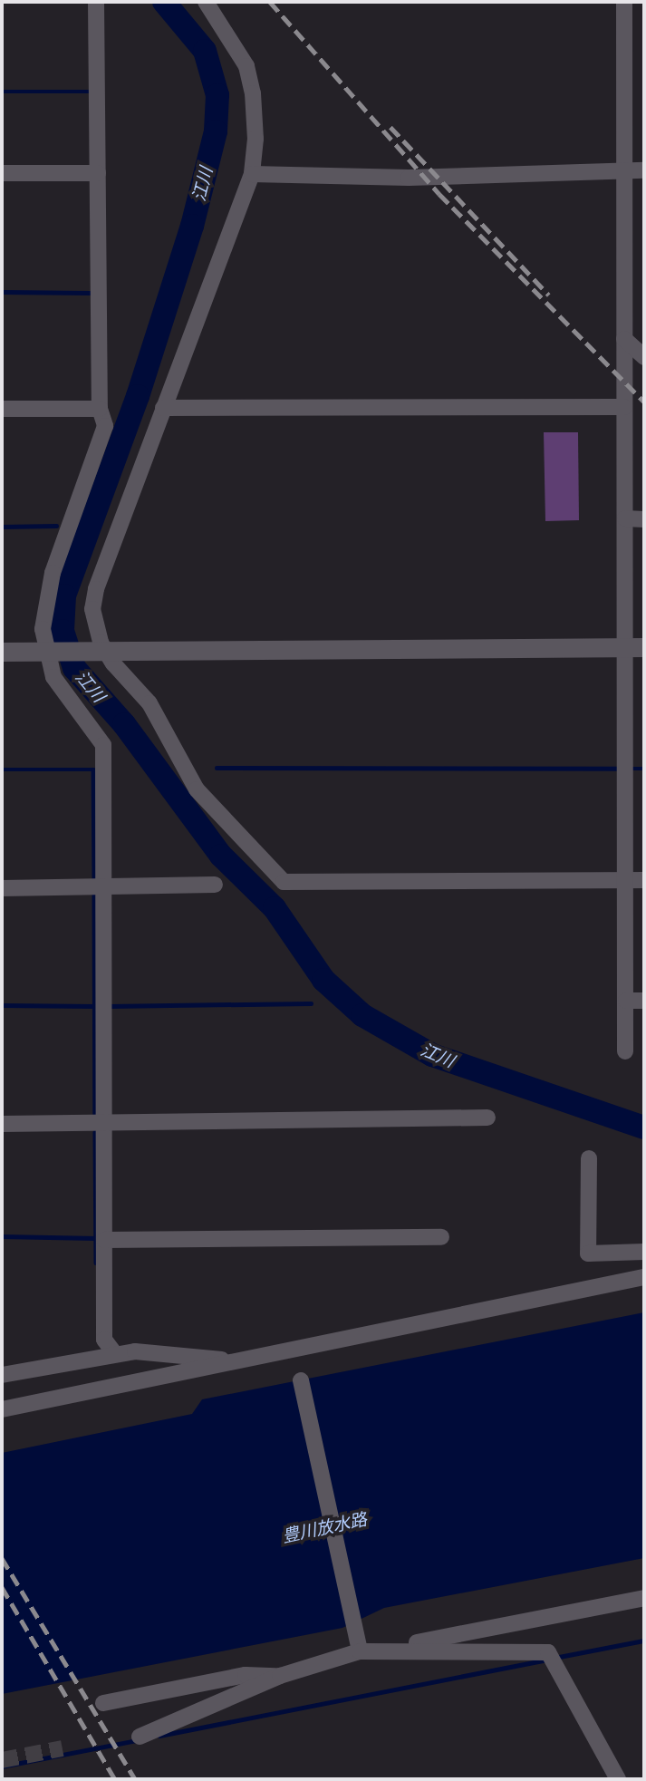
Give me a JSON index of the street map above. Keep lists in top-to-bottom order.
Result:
{
  "water": ["江川", "豊川放水路"]
}
